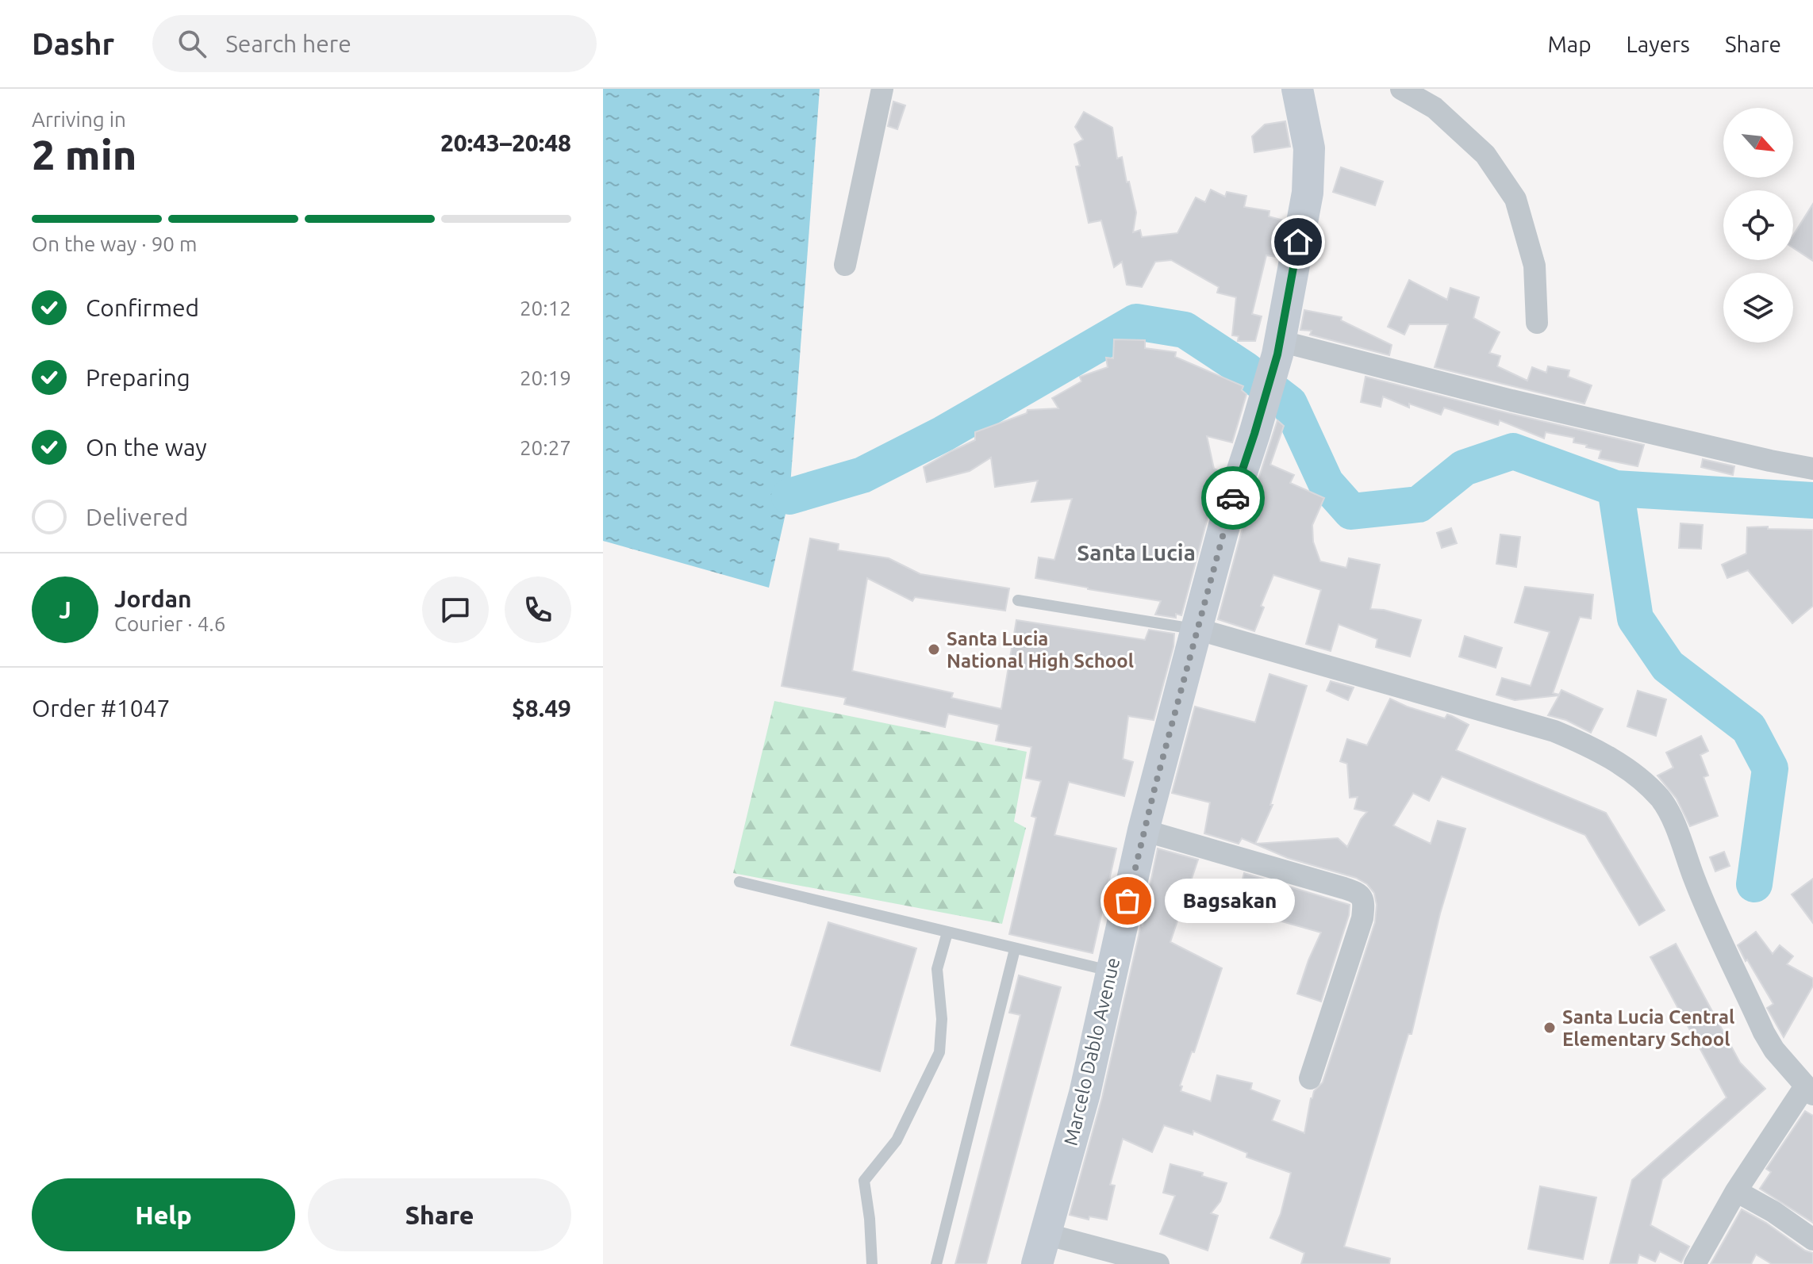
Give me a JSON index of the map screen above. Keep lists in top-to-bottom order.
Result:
{
  "streets": {
    "street": ["Marcelo Dablo Avenue"]
  },
  "districts": ["Santa Lucia"],
  "places": ["Santa Lucia National High School", "Bagsakan", "Santa Lucia Central Elementary School"],
  "north": "bottom right",
  "page": {
    "header": "Dashr",
    "search": "Search here",
    "nav": ["Map", "Layers", "Share"],
    "heading": ["2 min", "Arriving in", "20:43–20:48"],
    "panel": [
      "Jordan",
      "Courier · 4.6",
      "Order #1047",
      "$8.49"
    ],
    "bar": "On the way · 90 m",
    "list": [
      ["Confirmed", "20:12"],
      ["Preparing", "20:19"],
      ["On the way", "20:27"],
      "Delivered"
    ],
    "round": "J",
    "bubble": "Bagsakan",
    "buttons": ["Help", "Share"]
  }
}
